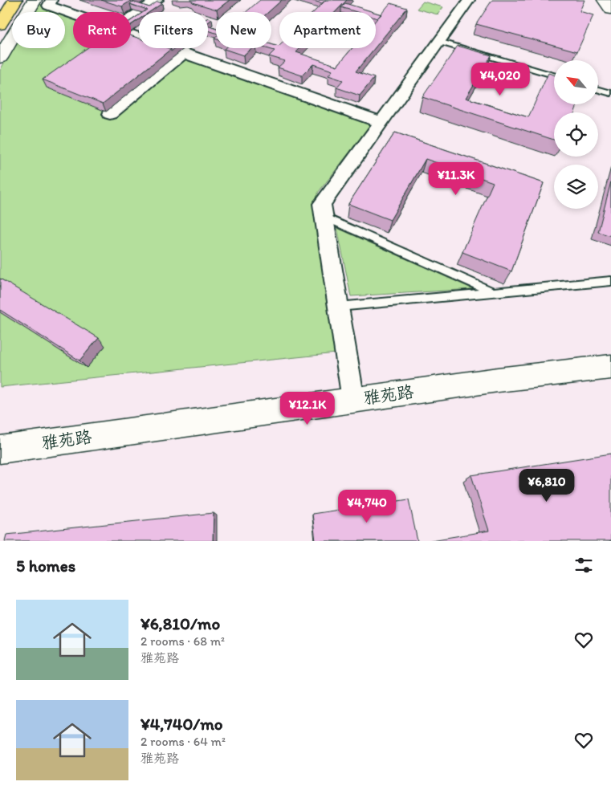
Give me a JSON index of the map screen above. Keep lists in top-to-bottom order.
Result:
{
  "streets": {
    "street": ["雅苑路"]
  },
  "north": "top left",
  "page": {
    "chip": [
      "Buy",
      "Rent",
      "Filters",
      "New",
      "Apartment"
    ],
    "price": [
      "¥4,020",
      "¥11.3K",
      "¥12.1K",
      "¥6,810",
      "¥4,740"
    ],
    "heading": "5 homes",
    "list": [
      {
        "name": "¥6,810/mo",
        "note": "2 rooms · 68 m² · 雅苑路"
      },
      {
        "name": "¥4,740/mo",
        "note": "2 rooms · 64 m² · 雅苑路"
      }
    ]
  }
}
